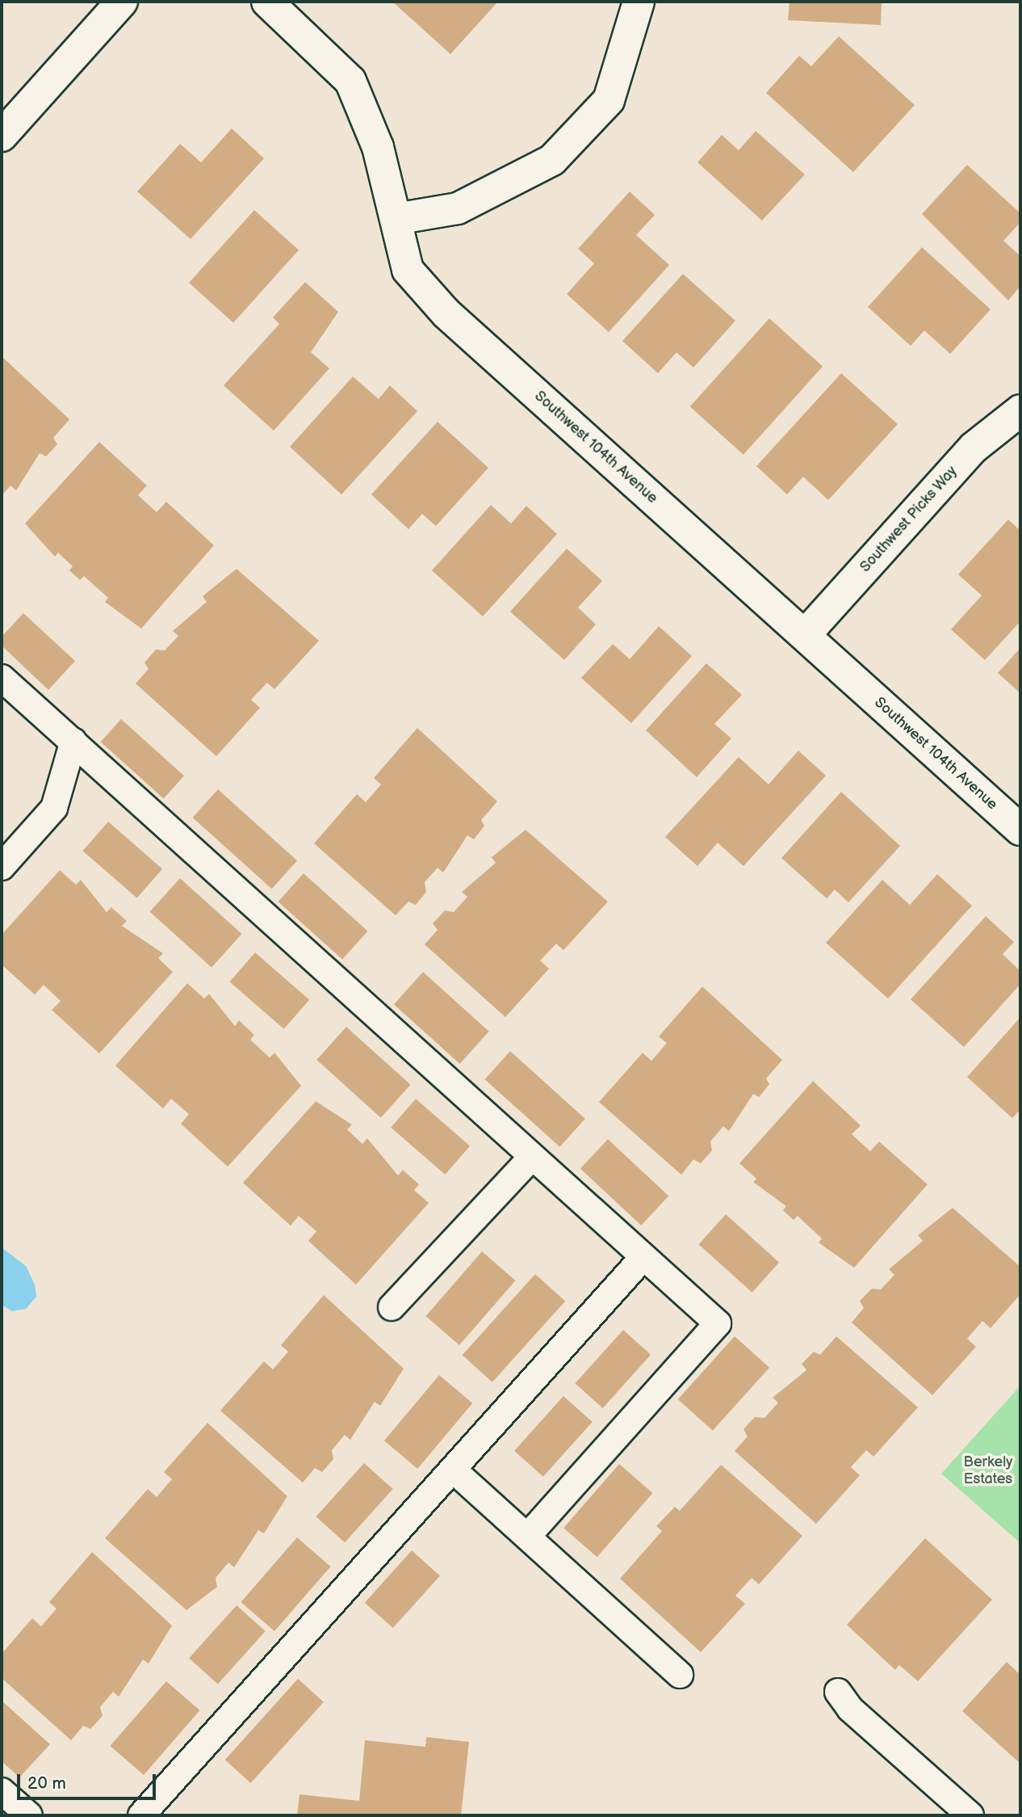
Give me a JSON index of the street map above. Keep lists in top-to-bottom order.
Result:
{
  "streets": {
    "street": ["Southwest 104th Avenue", "Southwest Picks Way"]
  },
  "crossings": [
    ["Southwest 104th Avenue", "Southwest Picks Way"]
  ],
  "parks": ["Berkely Estates"],
  "scale_bar": "20 m"
}
